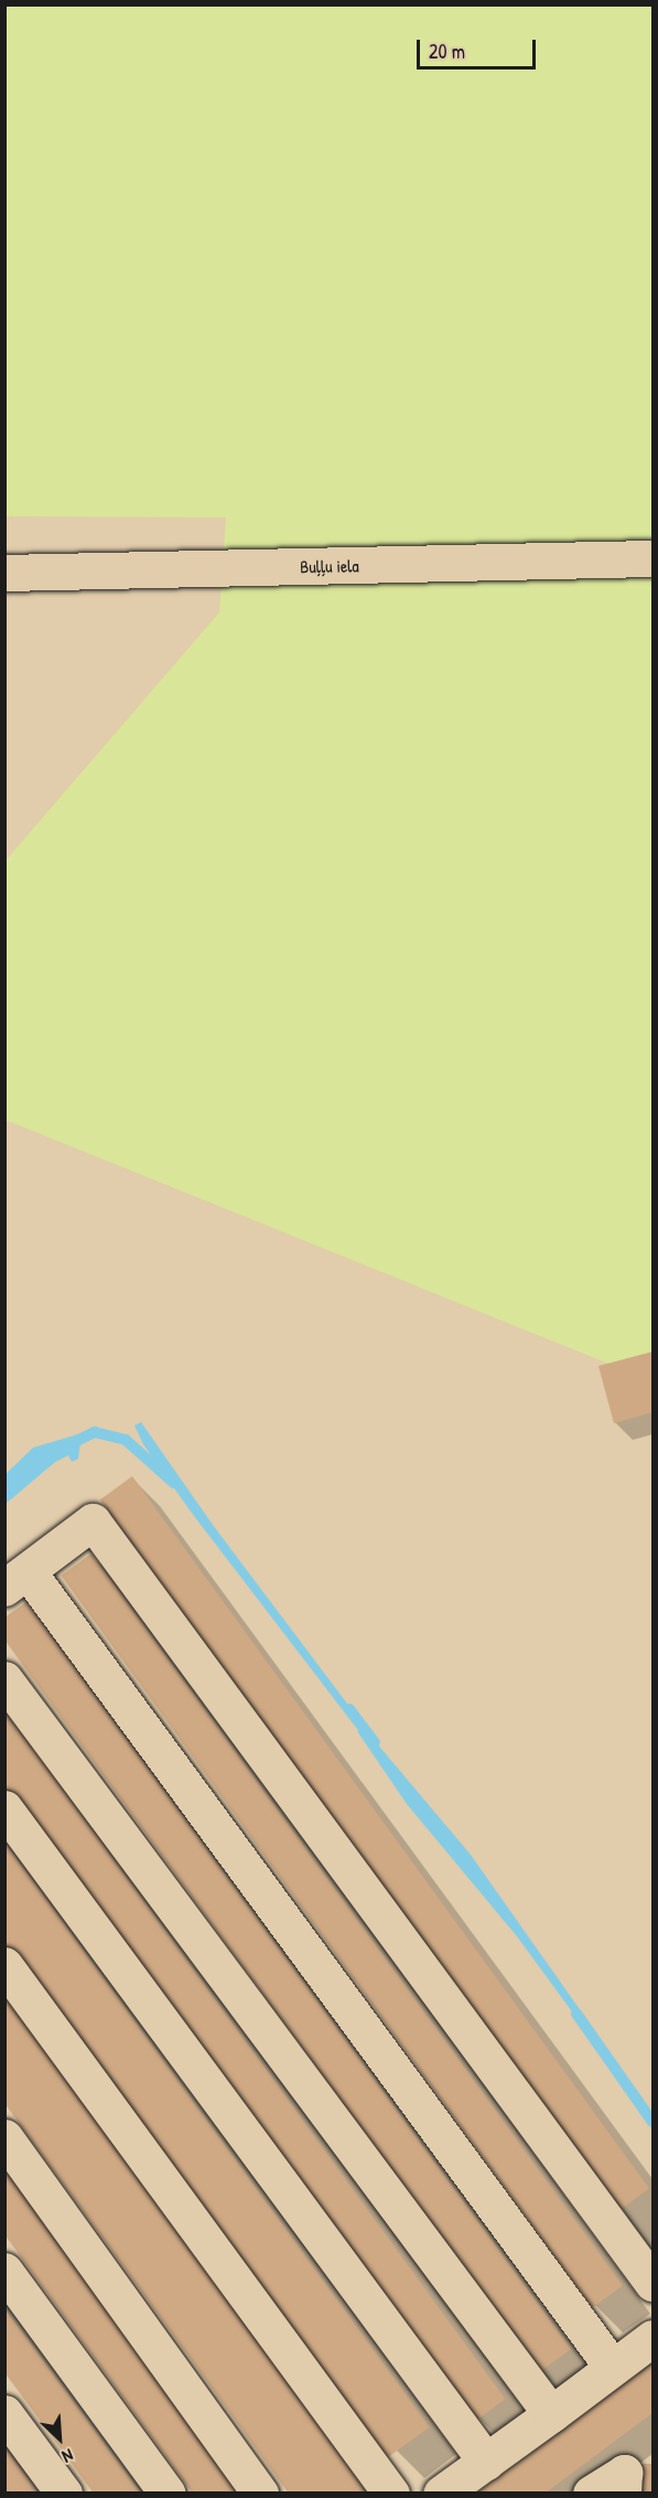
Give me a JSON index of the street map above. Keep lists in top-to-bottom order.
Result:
{
  "streets": {
    "street": ["Buļļu iela"]
  },
  "scale_bar": "20 m",
  "north": "bottom right"
}
